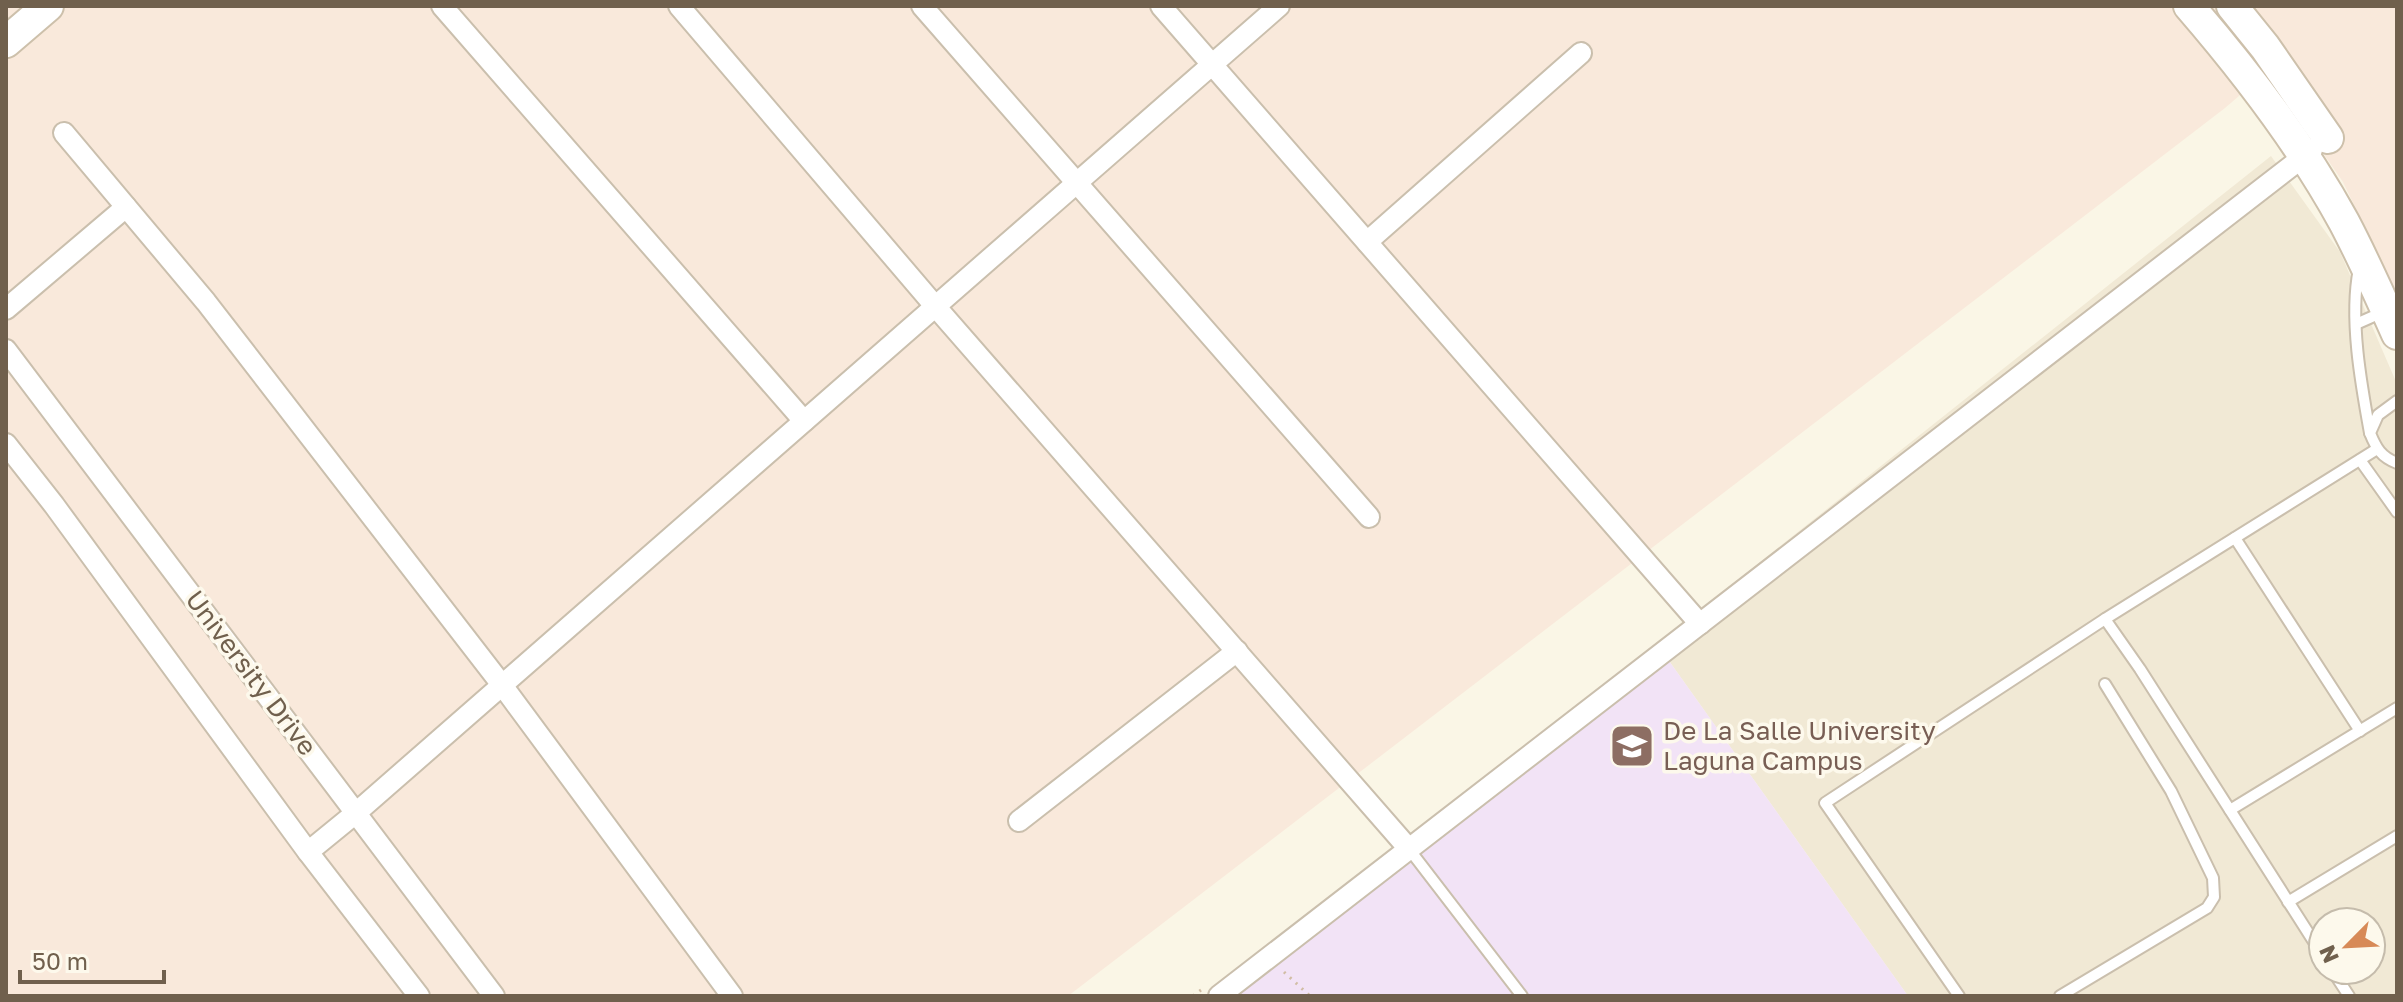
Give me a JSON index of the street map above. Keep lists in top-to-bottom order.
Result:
{
  "streets": {
    "street": ["University Drive"]
  },
  "places": {
    "school or university": ["De La Salle University Laguna Campus"]
  },
  "scale_bar": "50 m",
  "north": "bottom left"
}
